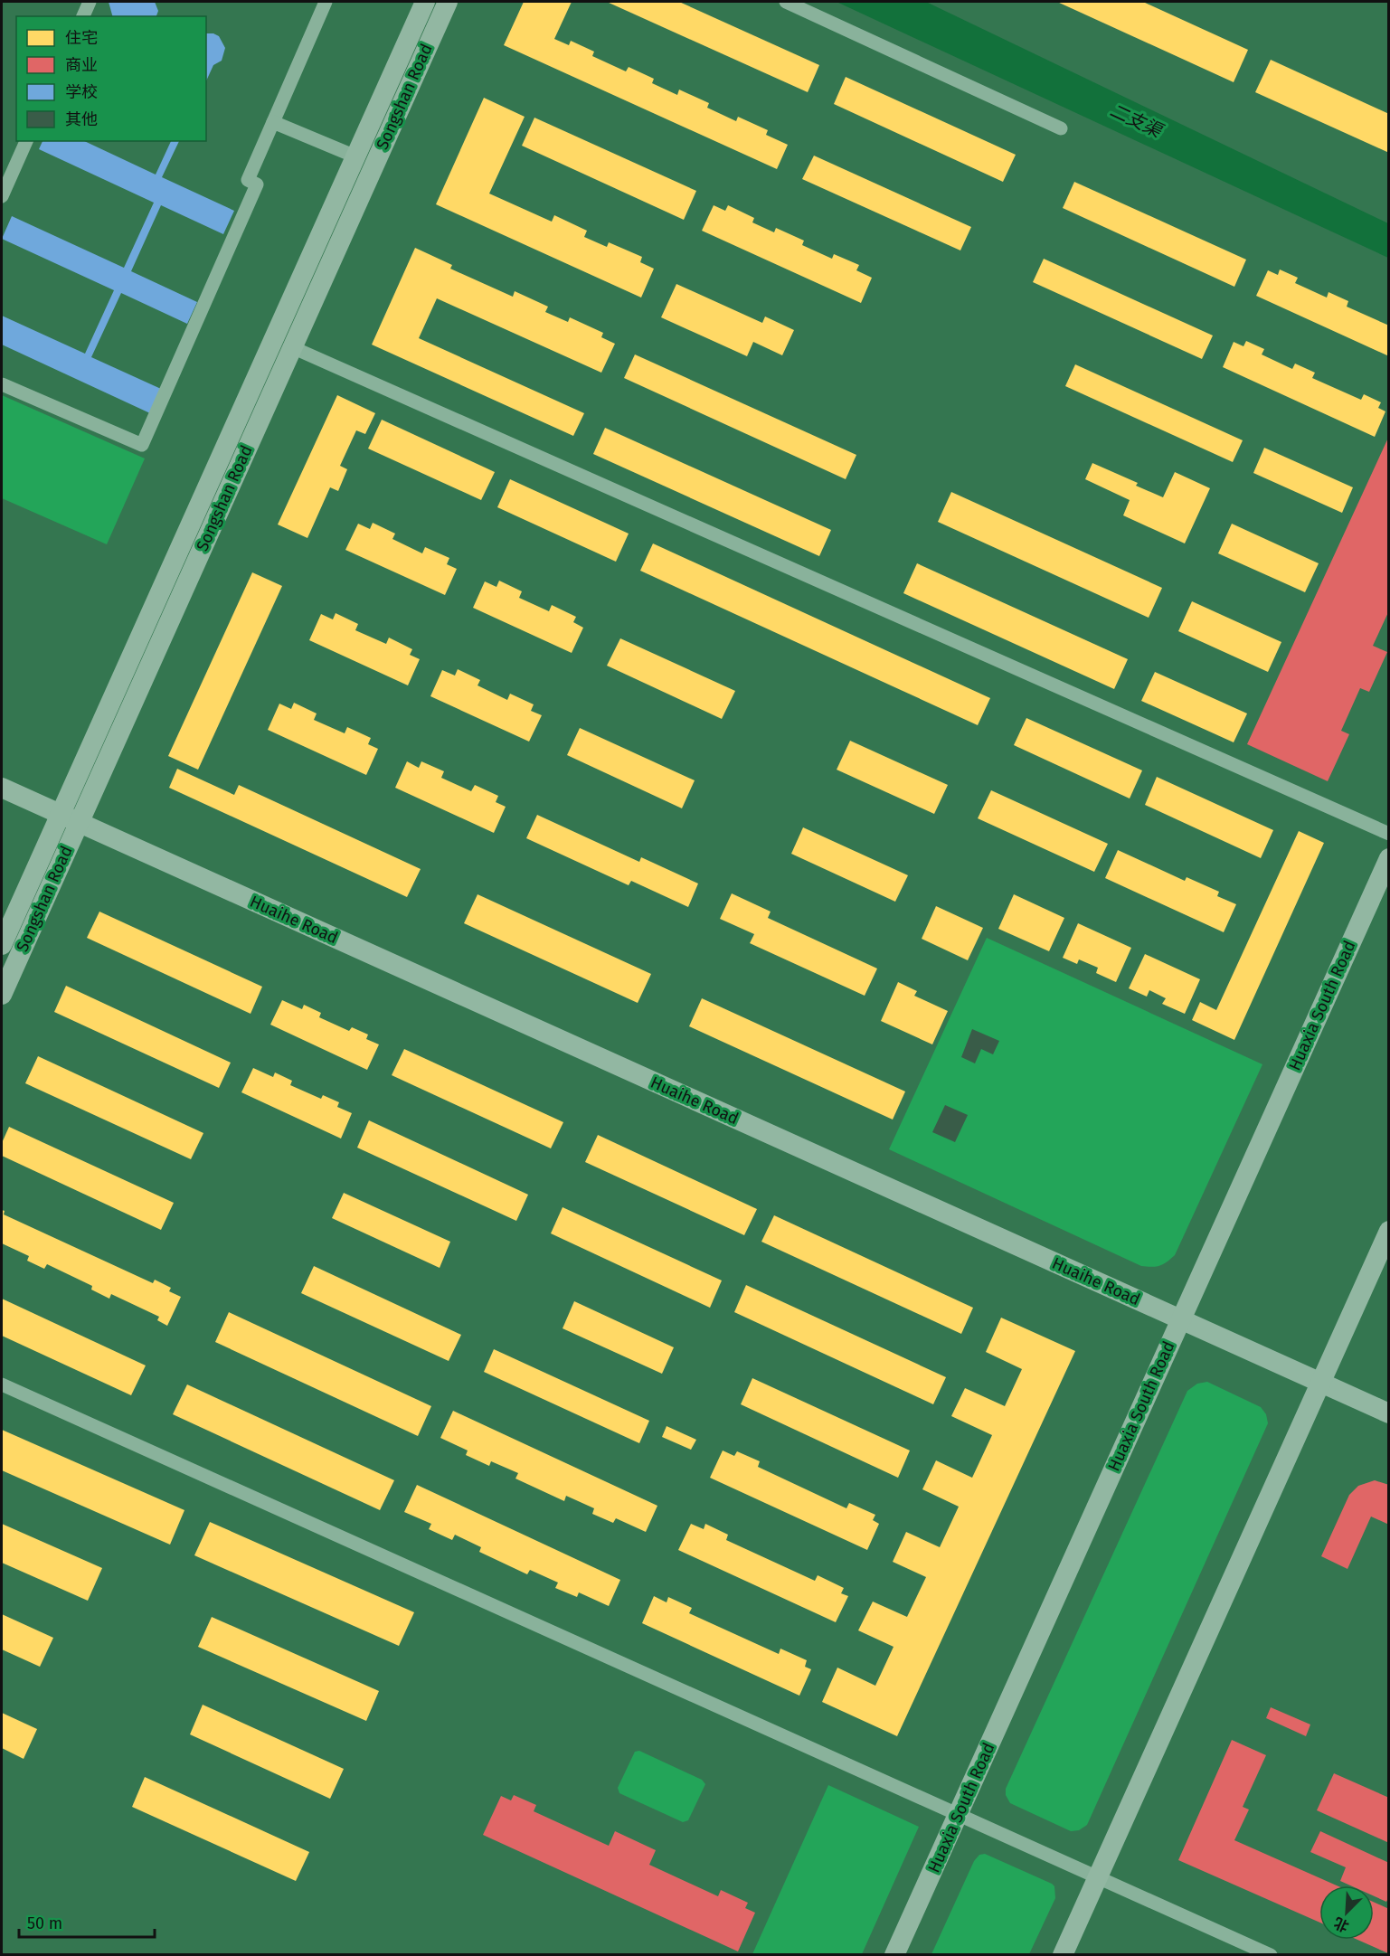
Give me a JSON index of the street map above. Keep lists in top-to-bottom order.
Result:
{
  "streets": {
    "street": ["Songshan Road", "Huaihe Road", "Huaxia South Road"]
  },
  "crossings": [
    ["Songshan Road", "Huaihe Road"],
    ["Huaihe Road", "Huaxia South Road"]
  ],
  "water": ["二支渠"],
  "legend": [
    "住宅",
    "商业",
    "学校",
    "其他"
  ],
  "scale_bar": "50 m",
  "north": "bottom left"
}
